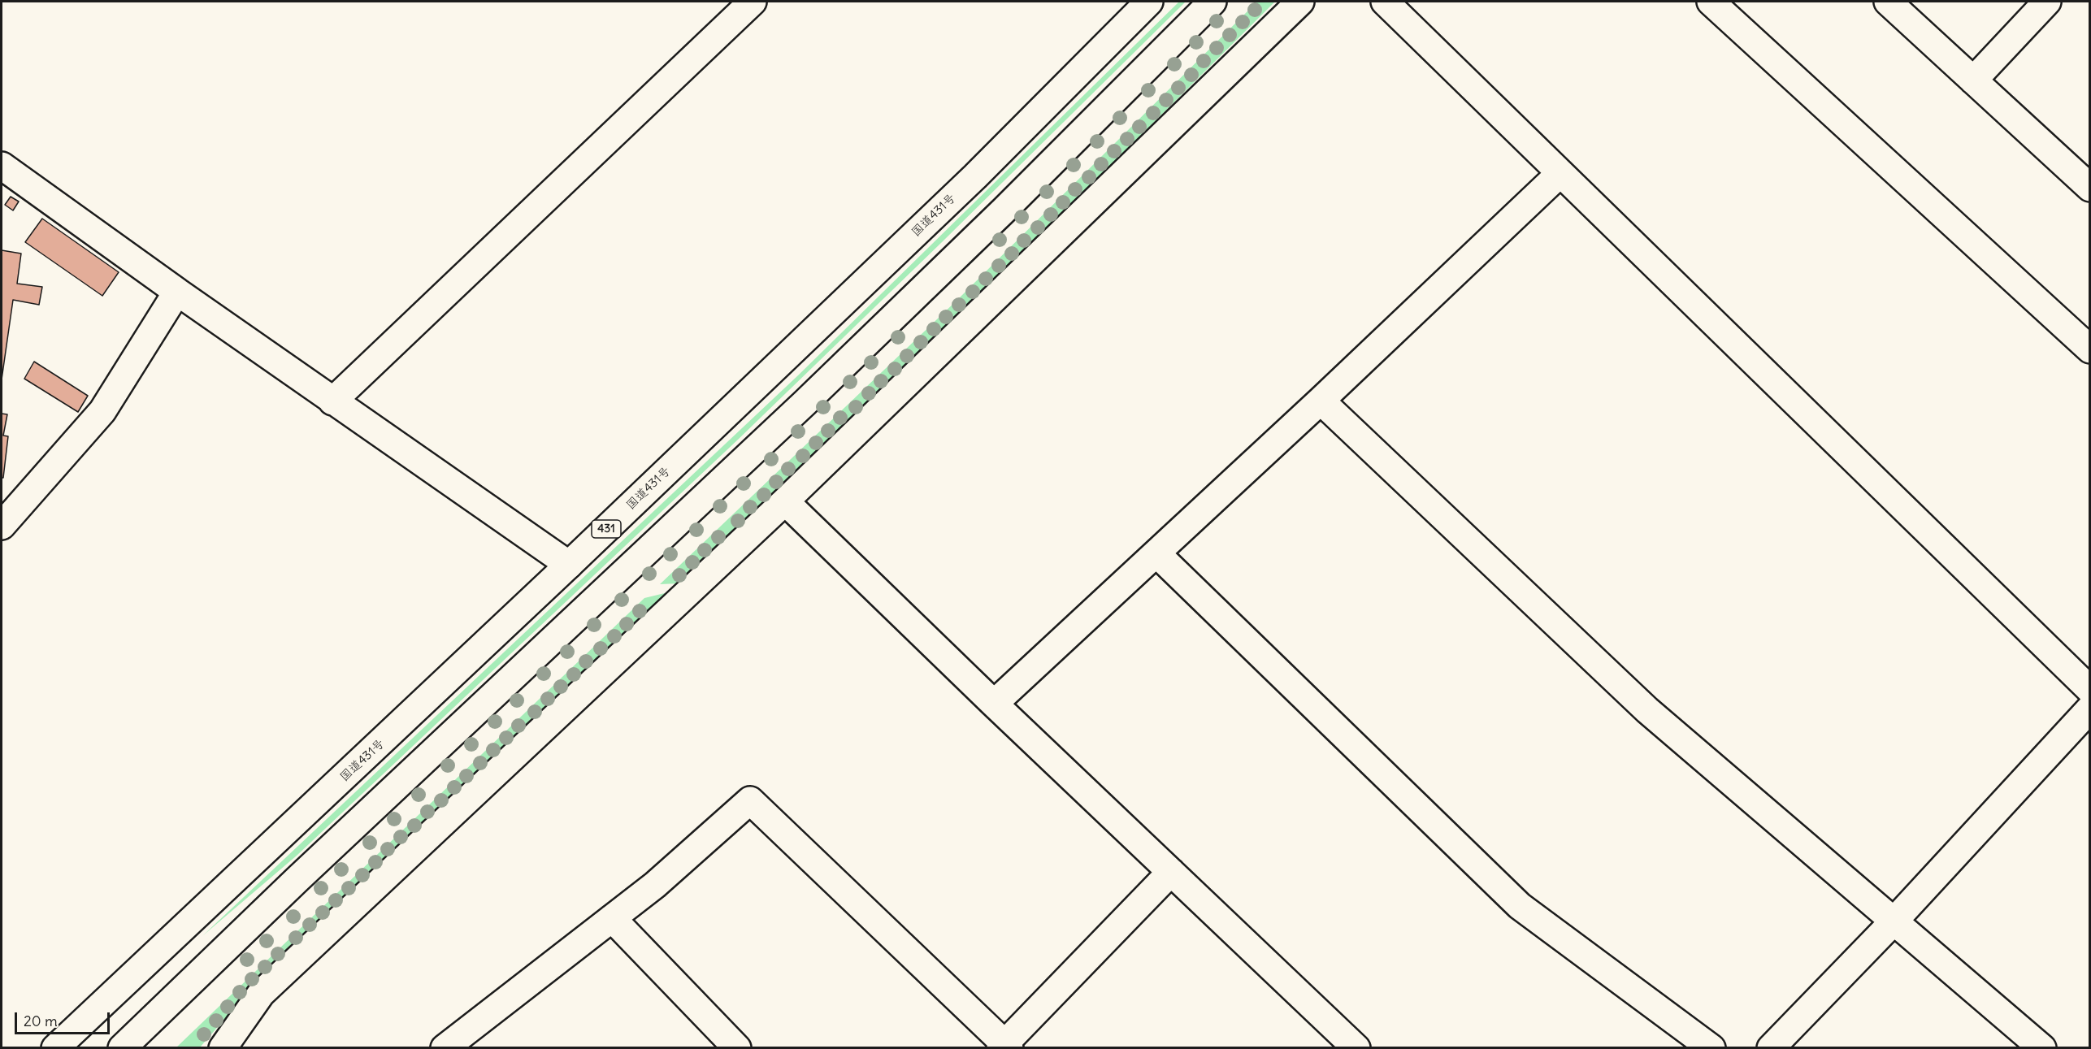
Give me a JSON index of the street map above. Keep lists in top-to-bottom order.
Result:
{
  "streets": {
    "main road": ["国道431号", "431"]
  },
  "scale_bar": "20 m"
}
